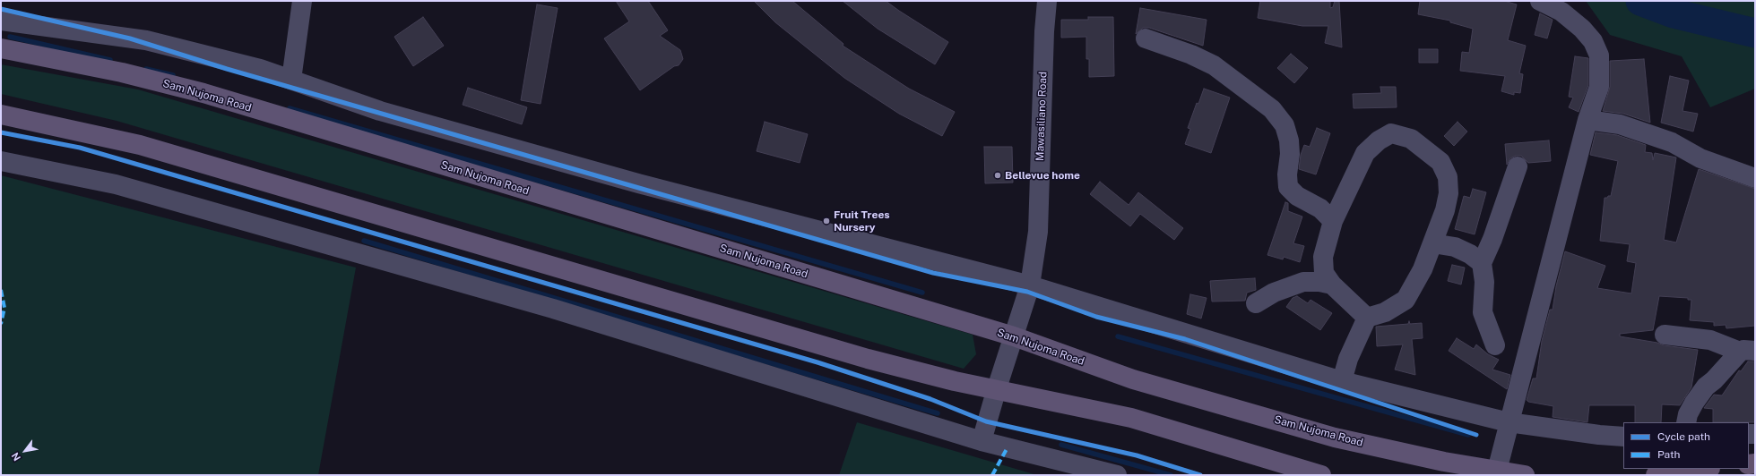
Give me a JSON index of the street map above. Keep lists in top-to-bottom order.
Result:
{
  "streets": {
    "main road": ["Sam Nujoma Road"],
    "street": ["Mawasiliano Road"]
  },
  "crossings": [
    ["Sam Nujoma Road", "Mawasiliano Road"]
  ],
  "places": ["Bellevue home", "Fruit Trees Nursery"],
  "legend": ["Cycle path", "Path"],
  "north": "bottom left"
}
